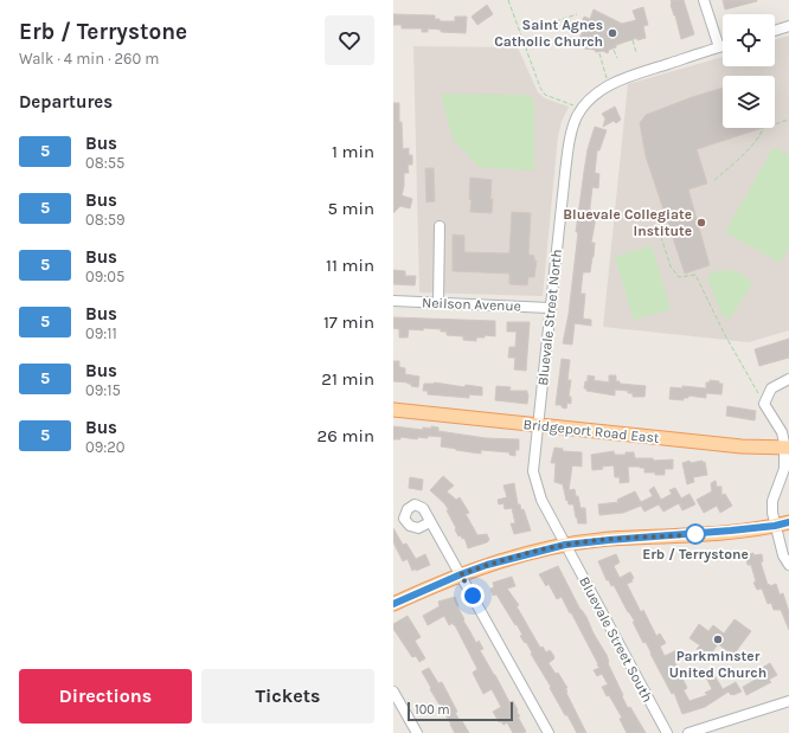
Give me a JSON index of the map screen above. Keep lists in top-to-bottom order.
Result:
{
  "streets": {
    "main road": ["Bridgeport Road East"],
    "street": ["Neilson Avenue", "Bluevale Street North", "Bluevale Street South"]
  },
  "crossings": [
    ["Neilson Avenue", "Bluevale Street North"],
    ["Bluevale Street North", "Bridgeport Road East"],
    ["Bluevale Street North", "Bluevale Street South"]
  ],
  "places": [
    "Saint Agnes Catholic Church",
    "Bluevale Collegiate Institute",
    "Erb / Terrystone",
    "Parkminster United Church"
  ],
  "lines": ["bus line 5"],
  "scale_bar": "100 m",
  "page": {
    "heading": [
      ["Erb / Terrystone", "Walk · 4 min · 260 m"],
      "Departures"
    ],
    "list": [
      {
        "mark": "5",
        "name": "Bus",
        "note": "08:55",
        "value": "1 min"
      },
      {
        "mark": "5",
        "name": "Bus",
        "note": "08:59",
        "value": "5 min"
      },
      {
        "mark": "5",
        "name": "Bus",
        "note": "09:05",
        "value": "11 min"
      },
      {
        "mark": "5",
        "name": "Bus",
        "note": "09:11",
        "value": "17 min"
      },
      {
        "mark": "5",
        "name": "Bus",
        "note": "09:15",
        "value": "21 min"
      },
      {
        "mark": "5",
        "name": "Bus",
        "note": "09:20",
        "value": "26 min"
      }
    ],
    "buttons": ["Directions", "Tickets"],
    "scale": "100 m"
  }
}
